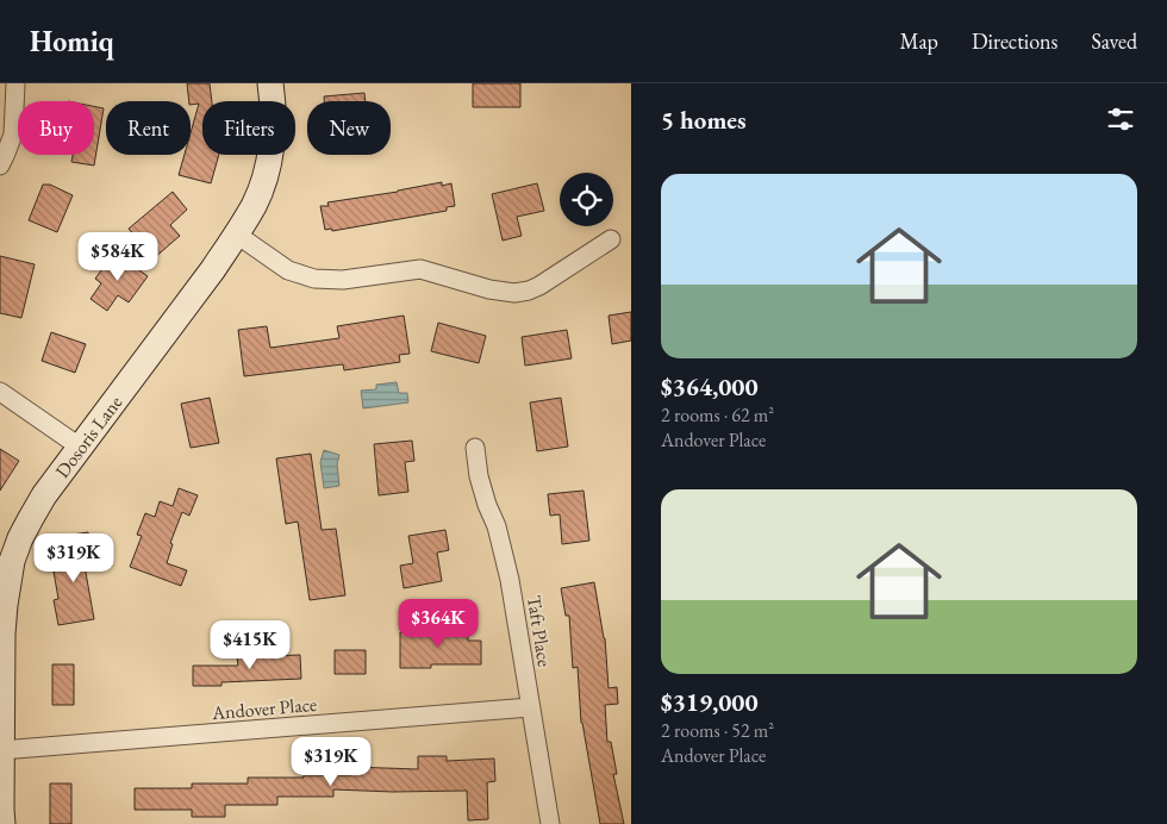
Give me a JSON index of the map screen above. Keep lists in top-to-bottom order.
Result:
{
  "streets": {
    "street": ["Dosoris Lane", "Taft Place", "Andover Place"]
  },
  "crossings": [
    ["Dosoris Lane", "Andover Place"],
    ["Taft Place", "Andover Place"]
  ],
  "page": {
    "header": "Homiq",
    "nav": ["Map", "Directions", "Saved"],
    "heading": "5 homes",
    "chip": [
      "Buy",
      "Rent",
      "Filters",
      "New"
    ],
    "list": [
      {
        "name": "$364,000",
        "note": "2 rooms · 62 m² · Andover Place"
      },
      {
        "name": "$319,000",
        "note": "2 rooms · 52 m² · Andover Place"
      }
    ],
    "price": [
      "$584K",
      "$319K",
      "$364K",
      "$415K",
      "$319K"
    ]
  }
}
